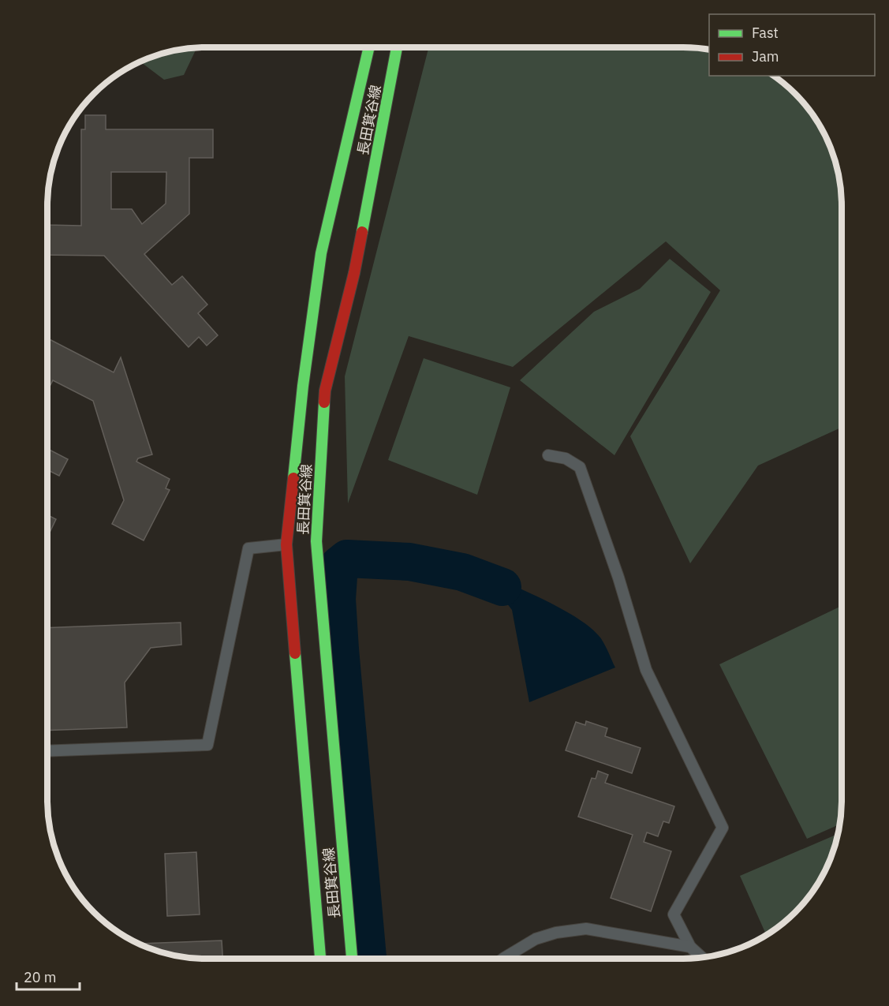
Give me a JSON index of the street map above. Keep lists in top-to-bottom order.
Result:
{
  "streets": {
    "street": ["長田箕谷線"]
  },
  "legend": ["Fast", "Jam"],
  "scale_bar": "20 m"
}
